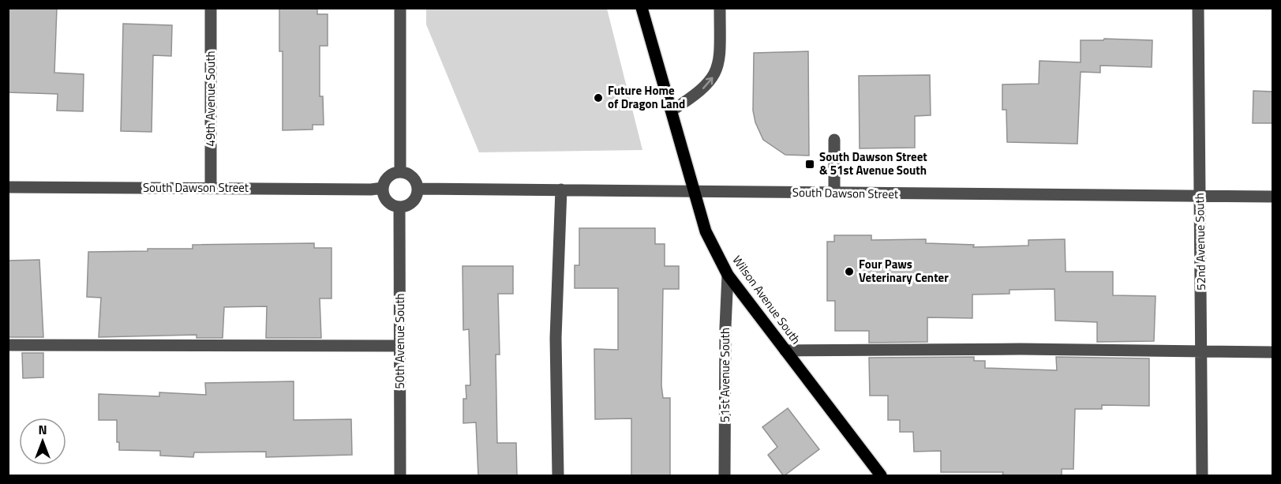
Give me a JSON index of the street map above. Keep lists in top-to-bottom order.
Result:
{
  "streets": {
    "main road": ["Wilson Avenue South"],
    "street": [
      "49th Avenue South",
      "South Dawson Street",
      "52nd Avenue South",
      "50th Avenue South",
      "51st Avenue South"
    ]
  },
  "crossings": [
    ["49th Avenue South", "South Dawson Street"],
    ["South Dawson Street", "52nd Avenue South"],
    ["South Dawson Street", "Wilson Avenue South"],
    ["South Dawson Street", "50th Avenue South"],
    ["Wilson Avenue South", "51st Avenue South"]
  ],
  "places": {
    "other": ["Future Home of Dragon Land", "Four Paws Veterinary Center"],
    "transit": ["South Dawson Street & 51st Avenue South"]
  },
  "north": "top"
}
